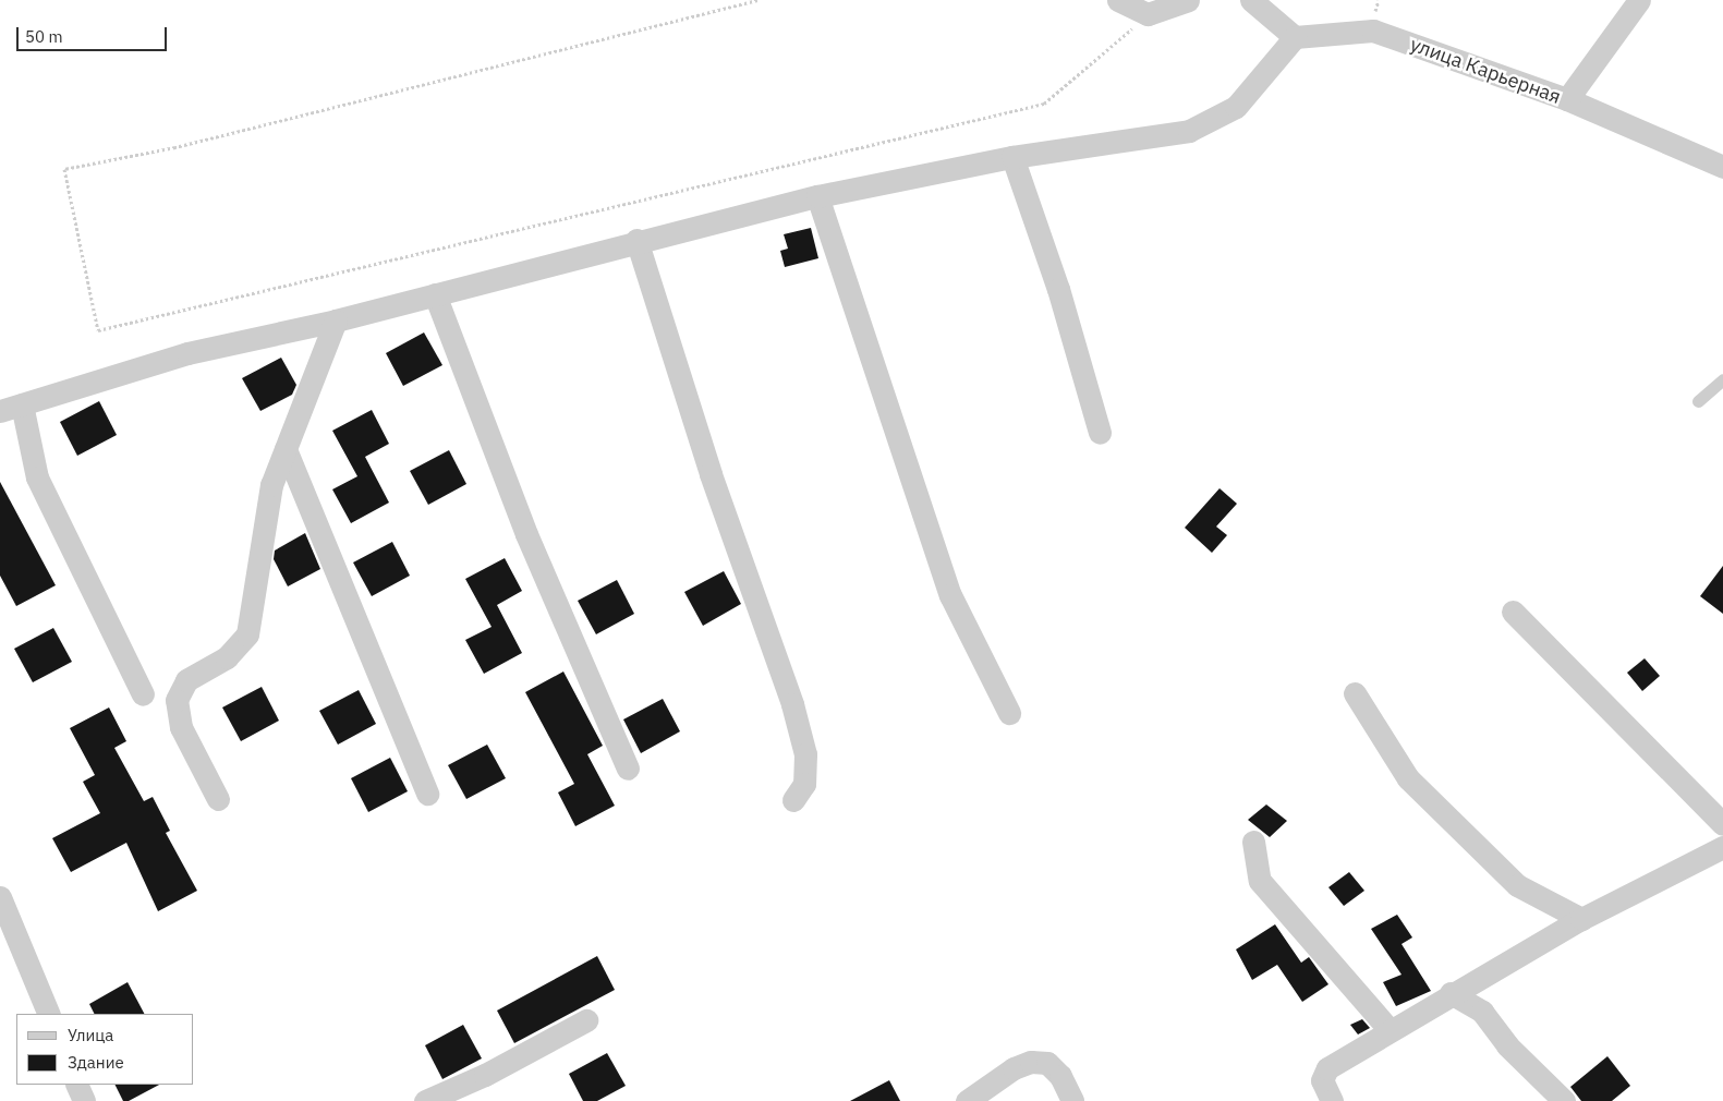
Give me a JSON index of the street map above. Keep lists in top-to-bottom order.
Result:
{
  "streets": {
    "street": ["улица Карьерная"]
  },
  "legend": ["Улица", "Здание"],
  "scale_bar": "50 m"
}
